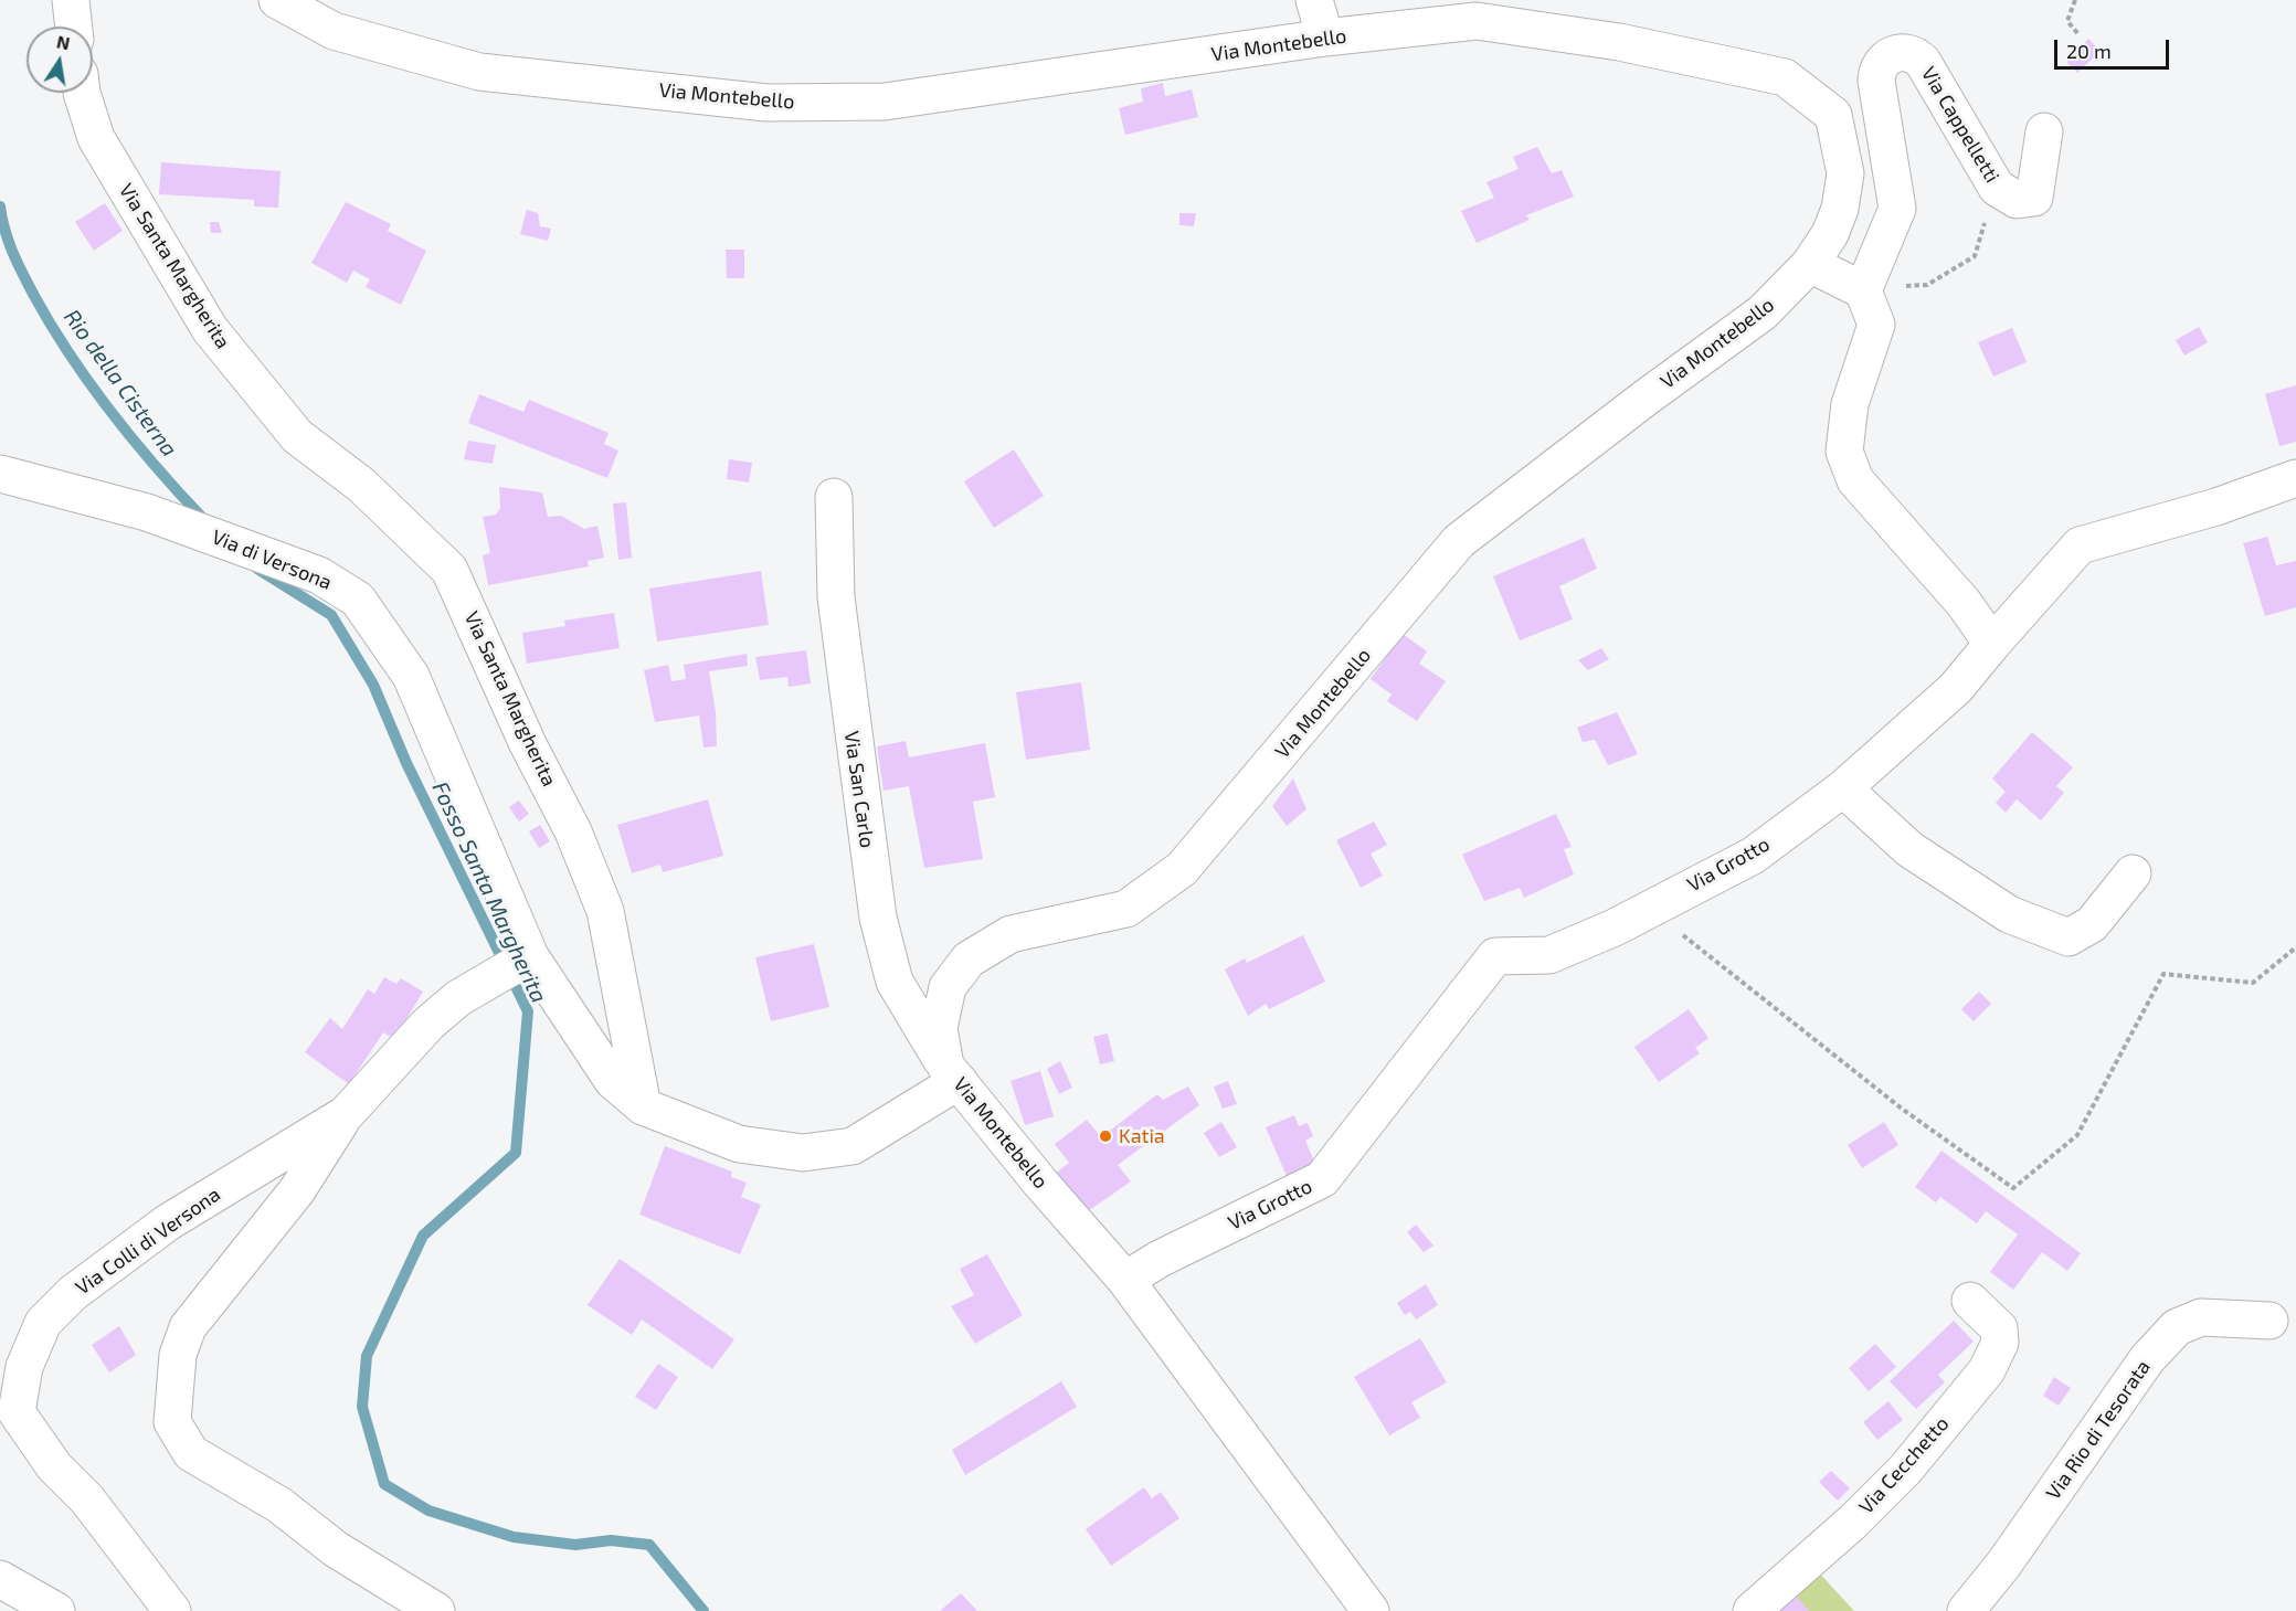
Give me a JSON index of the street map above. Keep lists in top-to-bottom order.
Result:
{
  "streets": {
    "street": [
      "Via Montebello",
      "Via Cappelletti",
      "Via Santa Margherita",
      "Via di Versona",
      "Via San Carlo",
      "Via Grotto",
      "Via Colli di Versona",
      "Via Rio di Tesorata",
      "Via Cecchetto"
    ]
  },
  "crossings": [
    ["Via Montebello", "Via San Carlo"],
    ["Via Montebello", "Via Grotto"],
    ["Via Santa Margherita", "Via di Versona"],
    ["Via di Versona", "Via Colli di Versona"]
  ],
  "water": ["Rio della Cisterna", "Fosso Santa Margherita"],
  "places": ["Katia"],
  "scale_bar": "20 m",
  "north": "top"
}
